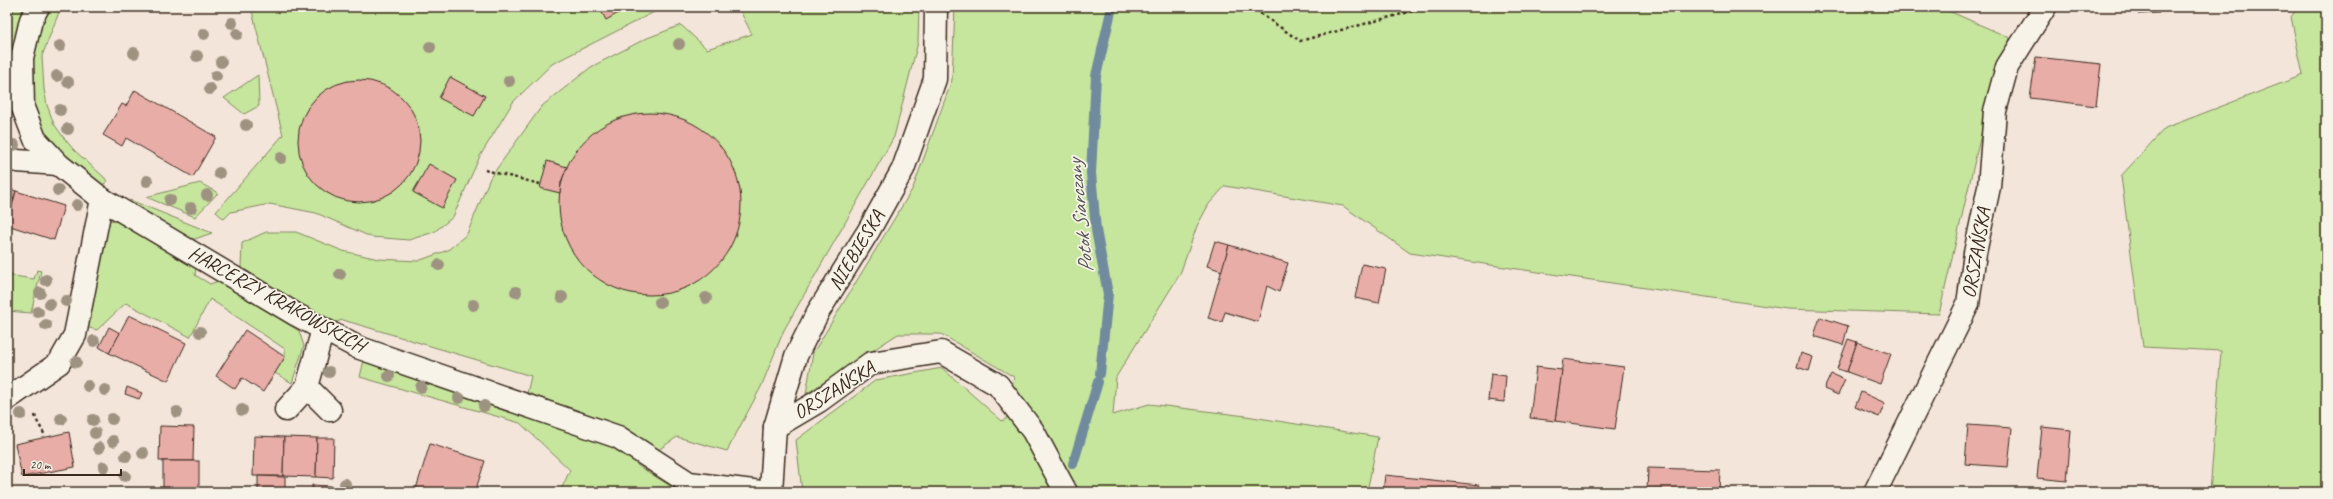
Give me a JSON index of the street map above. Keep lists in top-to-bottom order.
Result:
{
  "streets": {
    "street": ["NIEBIESKA", "ORSZAŃSKA", "HARCERZY KRAKOWSKICH"]
  },
  "crossings": [
    ["NIEBIESKA", "ORSZAŃSKA"]
  ],
  "water": ["Potok Siarczany"],
  "scale_bar": "20 m"
}
